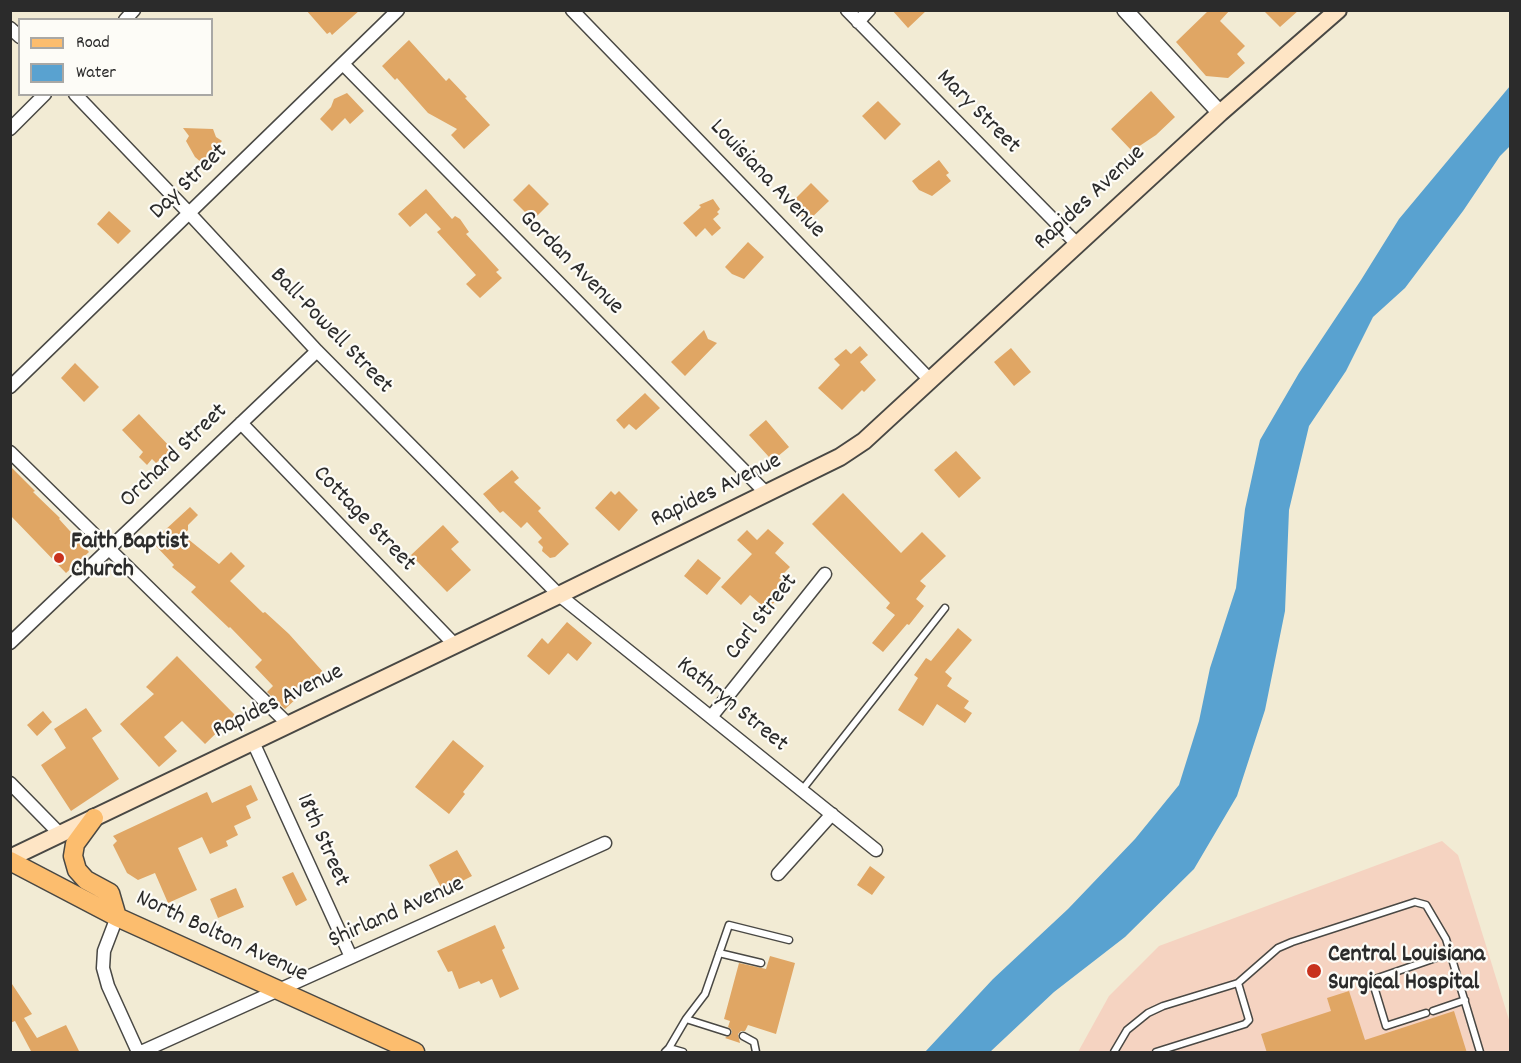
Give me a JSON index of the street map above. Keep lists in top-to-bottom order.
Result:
{
  "streets": {
    "main road": ["Rapides Avenue", "North Bolton Avenue"],
    "street": [
      "Mary Street",
      "Louisiana Avenue",
      "Day Street",
      "Gordan Avenue",
      "Ball-Powell Street",
      "Orchard Street",
      "Cottage Street",
      "Carl Street",
      "Kathryn Street",
      "18th Street",
      "Shirland Avenue"
    ]
  },
  "crossings": [
    ["Mary Street", "Rapides Avenue"],
    ["Louisiana Avenue", "Rapides Avenue"],
    ["Day Street", "Gordan Avenue"],
    ["Day Street", "Ball-Powell Street"],
    ["Rapides Avenue", "Gordan Avenue"],
    ["Rapides Avenue", "Ball-Powell Street"],
    ["Rapides Avenue", "Cottage Street"],
    ["Rapides Avenue", "Kathryn Street"],
    ["Rapides Avenue", "18th Street"],
    ["Rapides Avenue", "North Bolton Avenue"],
    ["Ball-Powell Street", "Orchard Street"],
    ["Ball-Powell Street", "Kathryn Street"],
    ["Orchard Street", "Cottage Street"],
    ["Carl Street", "Kathryn Street"],
    ["18th Street", "Shirland Avenue"],
    ["Shirland Avenue", "North Bolton Avenue"]
  ],
  "places": ["Faith Baptist Church", "Central Louisiana Surgical Hospital"],
  "legend": ["Road", "Water"]
}
